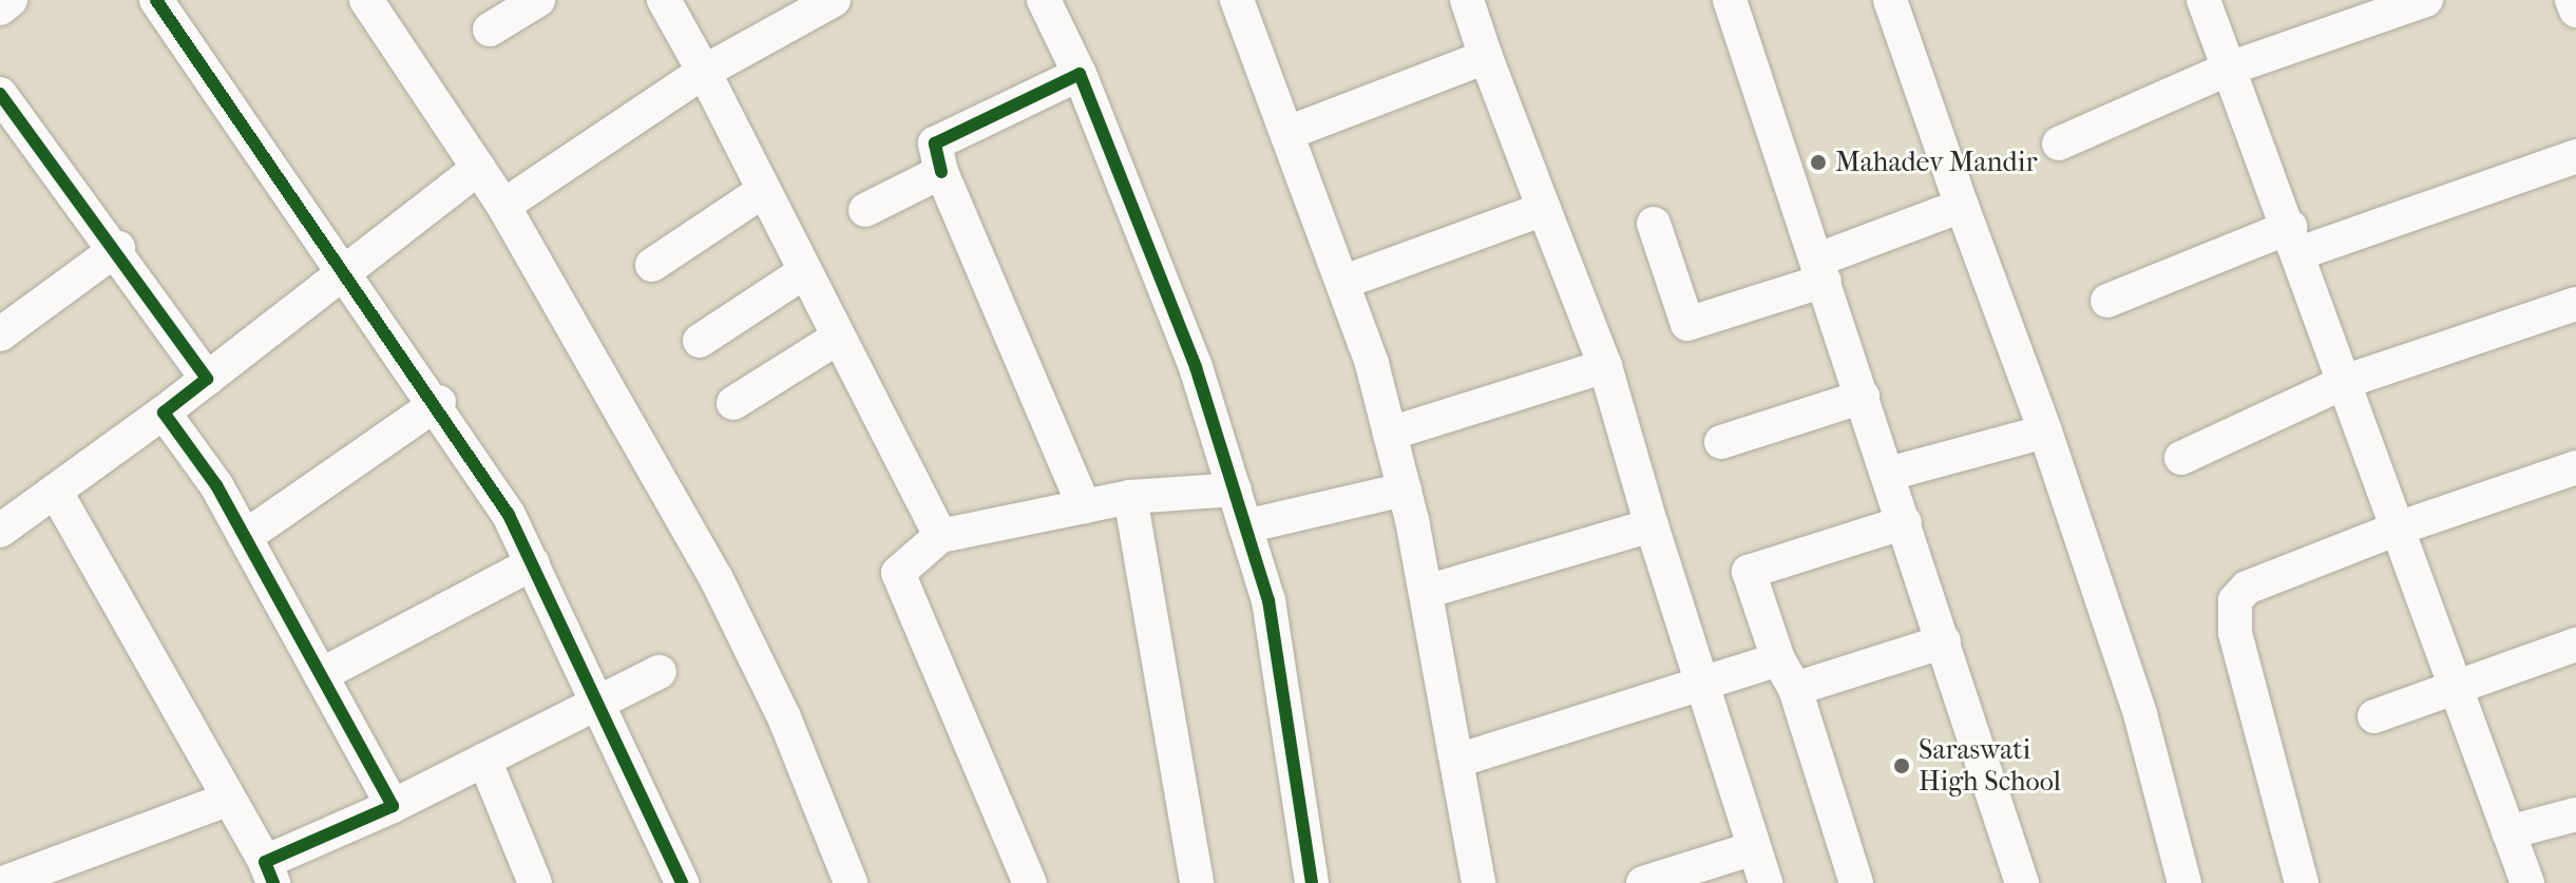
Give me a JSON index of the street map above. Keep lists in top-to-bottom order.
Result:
{
  "places": ["Mahadev Mandir", "Saraswati High School"]
}
